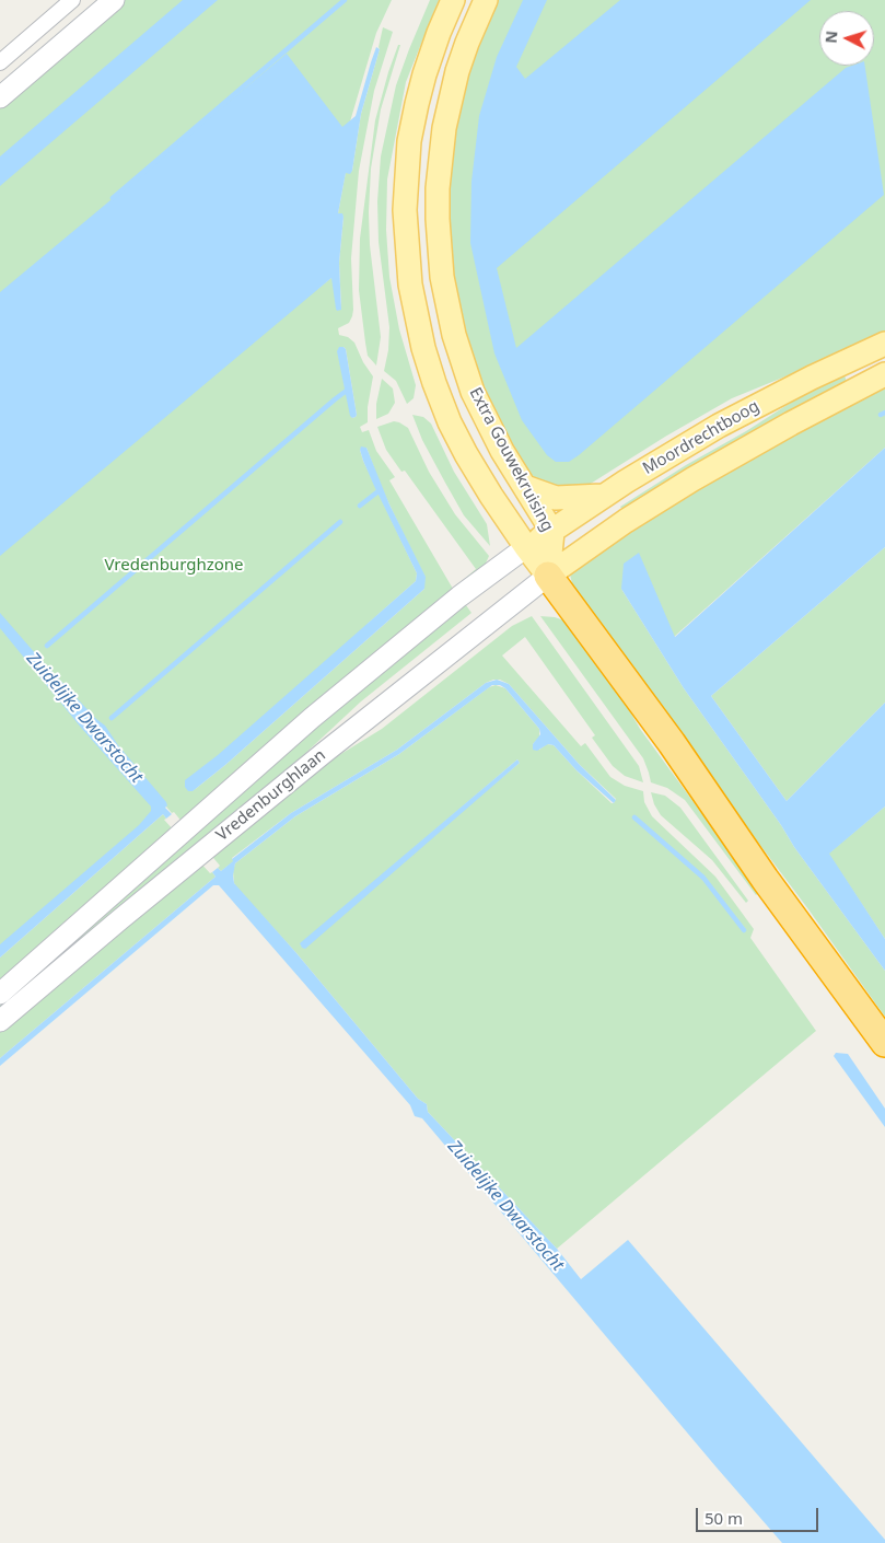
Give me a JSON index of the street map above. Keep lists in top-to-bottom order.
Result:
{
  "streets": {
    "main road": ["Moordrechtboog", "Extra Gouwekruising", "Vredenburghlaan"]
  },
  "crossings": [
    ["Moordrechtboog", "Extra Gouwekruising"],
    ["Moordrechtboog", "Vredenburghlaan"],
    ["Extra Gouwekruising", "Vredenburghlaan"]
  ],
  "water": ["Zuidelijke Dwarstocht"],
  "parks": ["Vredenburghzone"],
  "scale_bar": "50 m",
  "north": "left"
}
